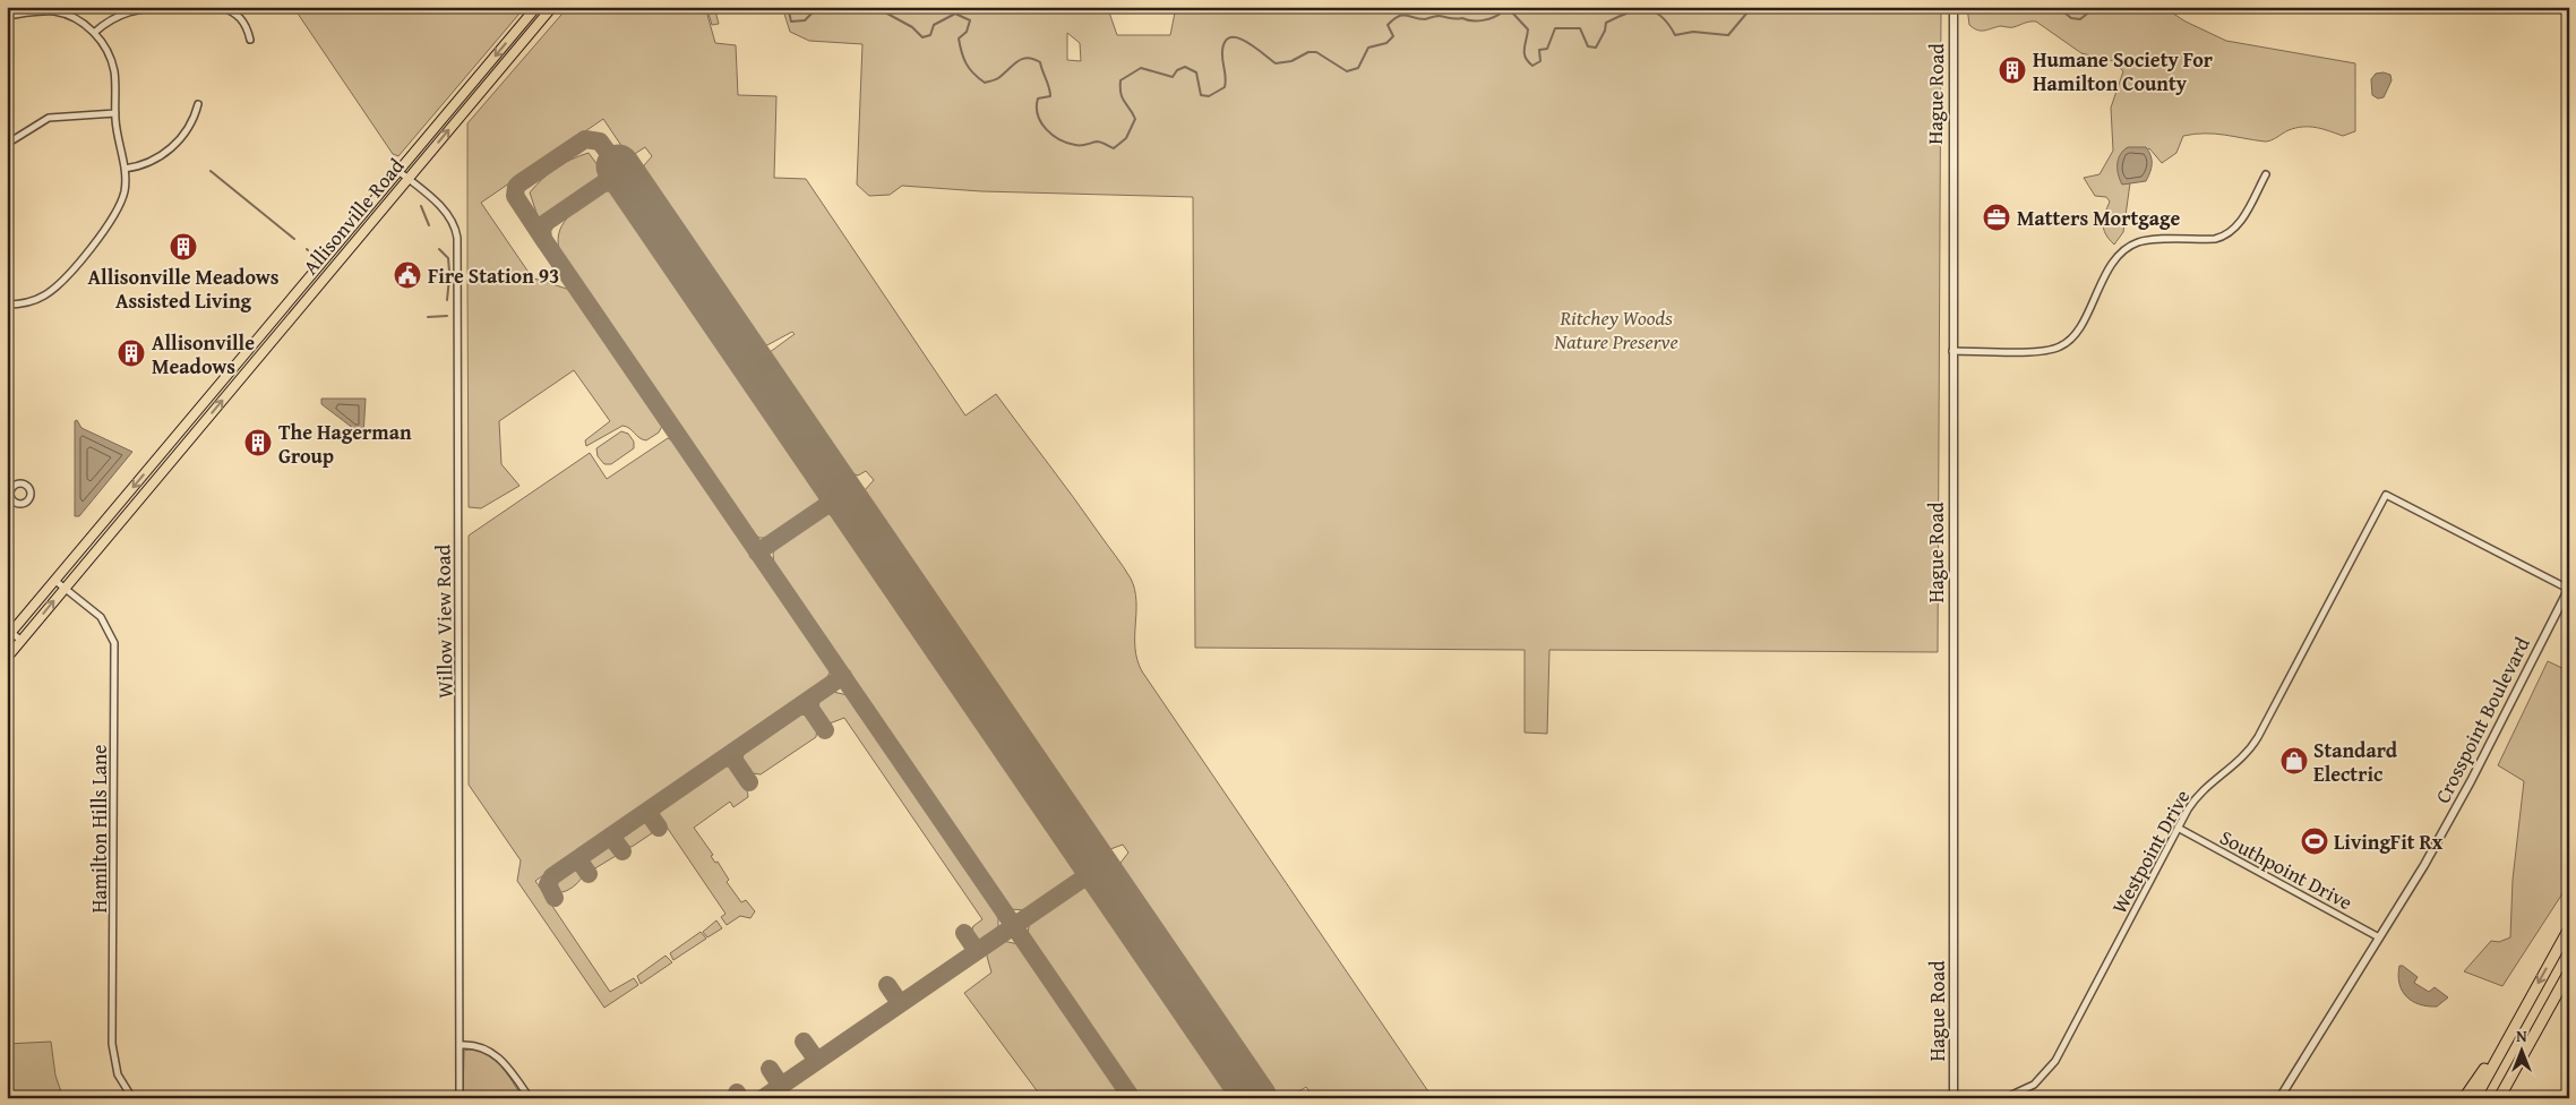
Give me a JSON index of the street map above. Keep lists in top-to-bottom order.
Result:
{
  "streets": {
    "main road": ["Allisonville Road"],
    "street": [
      "Hague Road",
      "Willow View Road",
      "Crosspoint Boulevard",
      "Hamilton Hills Lane",
      "Westpoint Drive",
      "Southpoint Drive"
    ]
  },
  "crossings": [
    ["Allisonville Road", "Willow View Road"],
    ["Allisonville Road", "Hamilton Hills Lane"],
    ["Crosspoint Boulevard", "Westpoint Drive"],
    ["Crosspoint Boulevard", "Southpoint Drive"],
    ["Westpoint Drive", "Southpoint Drive"]
  ],
  "parks": ["Ritchey Woods Nature Preserve"],
  "places": {
    "building": [
      "Humane Society For Hamilton County",
      "Allisonville Meadows Assisted Living",
      "Allisonville Meadows",
      "The Hagerman Group"
    ],
    "office": ["Matters Mortgage"],
    "public building": ["Fire Station 93"],
    "shop": ["Standard Electric"],
    "sports": ["LivingFit Rx"]
  },
  "north": "top"
}
